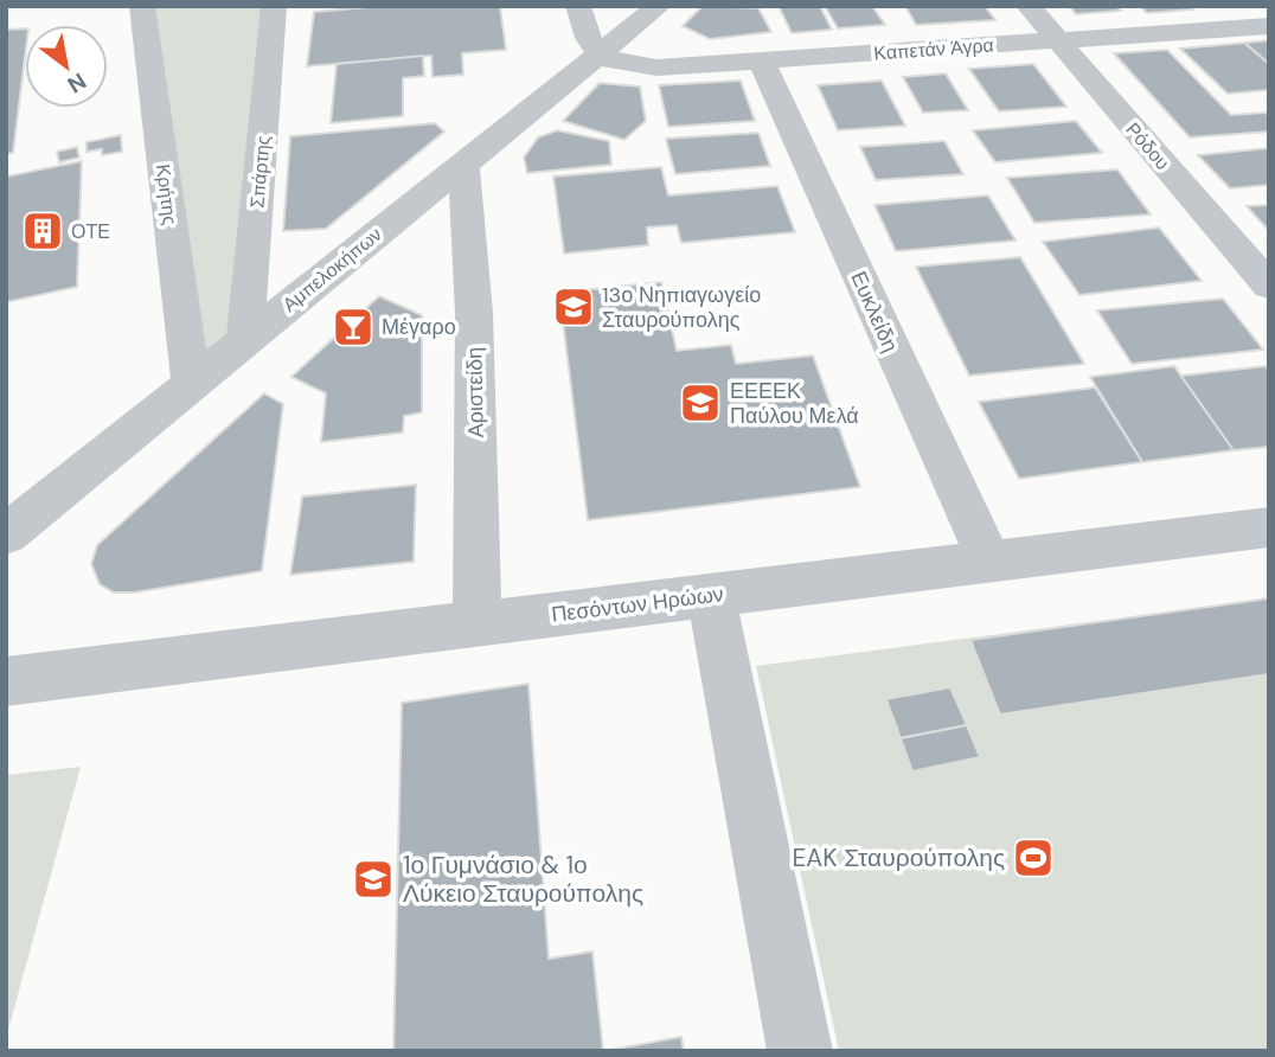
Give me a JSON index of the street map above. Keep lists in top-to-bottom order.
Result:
{
  "streets": {
    "street": [
      "Καπετάν Άγρα",
      "Ρόδου",
      "Σπάρτης",
      "Κρήτης",
      "Αμπελοκήπων",
      "Ευκλείδη",
      "Αριστείδη",
      "Πεσόντων Ηρώων"
    ]
  },
  "crossings": [
    ["Καπετάν Άγρα", "Ρόδου"],
    ["Καπετάν Άγρα", "Αμπελοκήπων"],
    ["Καπετάν Άγρα", "Ευκλείδη"],
    ["Σπάρτης", "Αμπελοκήπων"],
    ["Κρήτης", "Αμπελοκήπων"],
    ["Αμπελοκήπων", "Αριστείδη"],
    ["Ευκλείδη", "Πεσόντων Ηρώων"],
    ["Αριστείδη", "Πεσόντων Ηρώων"]
  ],
  "places": {
    "building": ["ΟΤΕ"],
    "school or university": ["13ο Νηπιαγωγείο Σταυρούπολης", "ΕΕΕΕΚ Παύλου Μελά", "1ο Γυμνάσιο & 1ο Λύκειο Σταυρούπολης"],
    "bar": ["Μέγαρο"],
    "sports": ["EAK Σταυρούπολης"]
  },
  "north": "bottom right"
}
